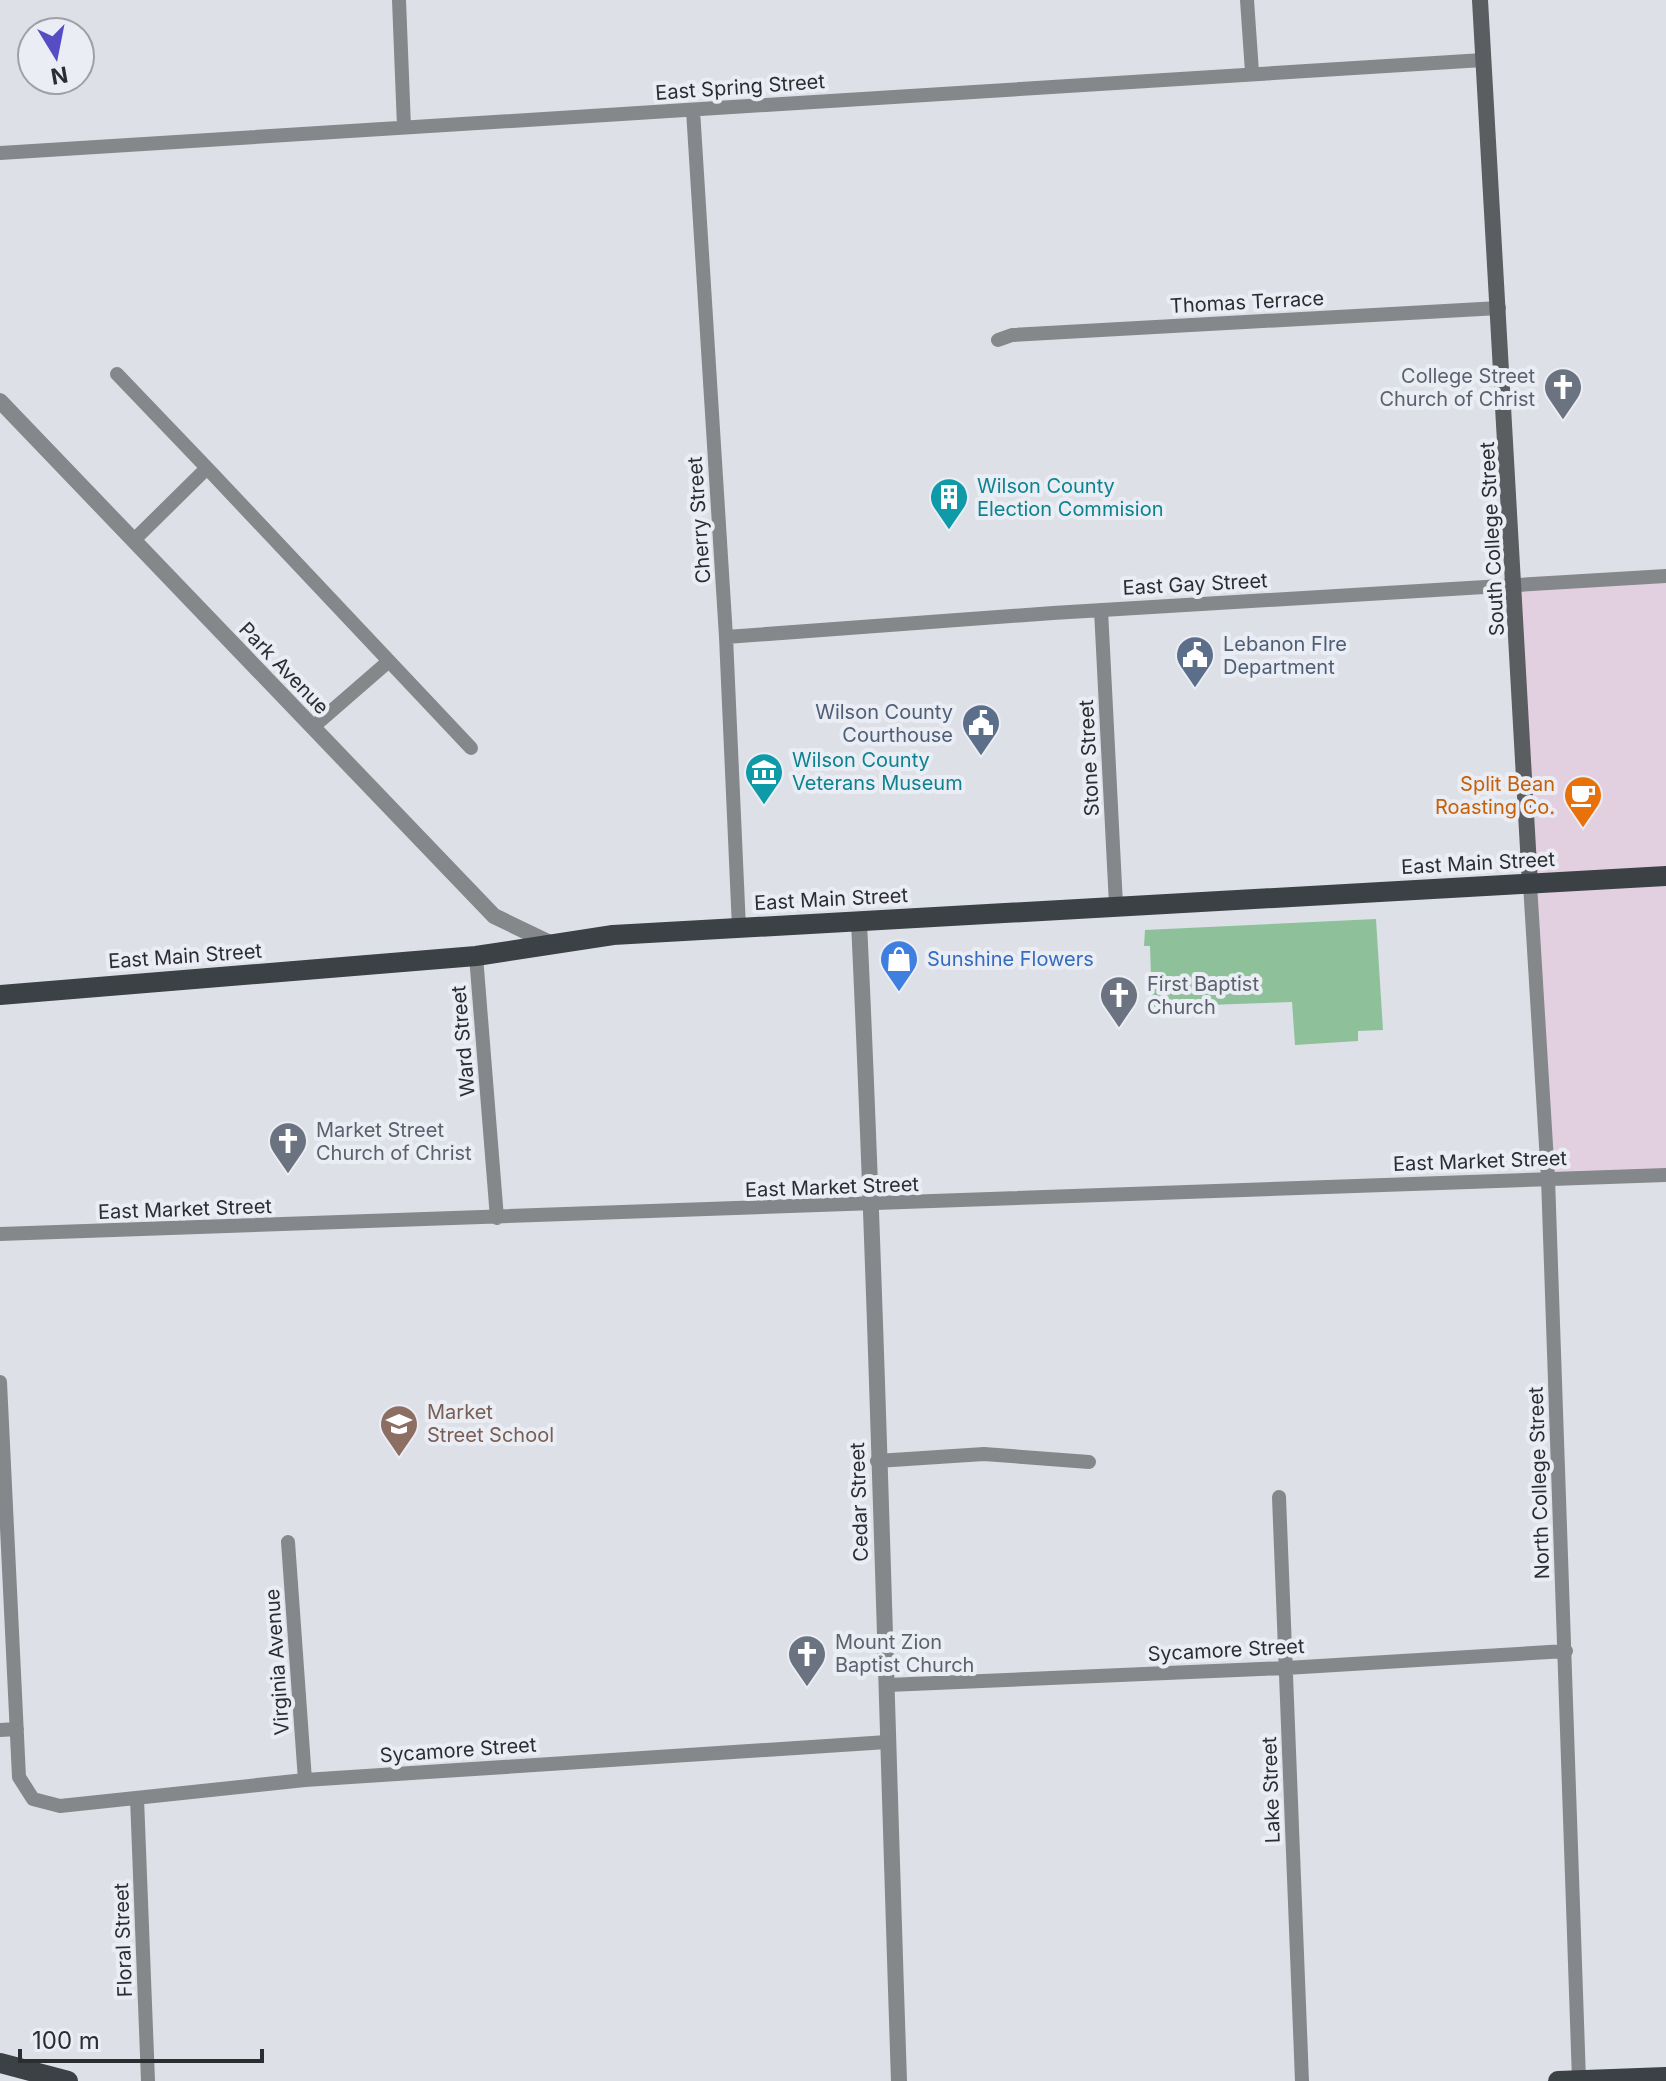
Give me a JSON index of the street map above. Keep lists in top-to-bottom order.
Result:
{
  "streets": {
    "main road": ["South College Street", "East Main Street"],
    "street": [
      "East Spring Street",
      "Thomas Terrace",
      "Cherry Street",
      "East Gay Street",
      "Park Avenue",
      "Stone Street",
      "Ward Street",
      "East Market Street",
      "North College Street",
      "Cedar Street",
      "Sycamore Street",
      "Virginia Avenue",
      "Lake Street",
      "Floral Street"
    ]
  },
  "crossings": [
    ["East Spring Street", "Cherry Street"],
    ["East Spring Street", "South College Street"],
    ["Thomas Terrace", "South College Street"],
    ["Cherry Street", "East Gay Street"],
    ["Cherry Street", "East Main Street"],
    ["South College Street", "East Gay Street"],
    ["South College Street", "East Main Street"],
    ["South College Street", "North College Street"],
    ["East Gay Street", "Stone Street"],
    ["Park Avenue", "East Main Street"],
    ["Stone Street", "East Main Street"],
    ["East Main Street", "Ward Street"],
    ["East Main Street", "North College Street"],
    ["East Main Street", "Cedar Street"],
    ["Ward Street", "East Market Street"],
    ["East Market Street", "North College Street"],
    ["East Market Street", "Cedar Street"],
    ["North College Street", "Sycamore Street"],
    ["Cedar Street", "Sycamore Street"],
    ["Sycamore Street", "Virginia Avenue"],
    ["Sycamore Street", "Lake Street"],
    ["Sycamore Street", "Floral Street"]
  ],
  "places": {
    "church": [
      "College Street Church of Christ",
      "First Baptist Church",
      "Market Street Church of Christ",
      "Mount Zion Baptist Church"
    ],
    "building": ["Wilson County Election Commision"],
    "public building": ["Lebanon FIre Department", "Wilson County Courthouse"],
    "museum": ["Wilson County Veterans Museum"],
    "cafe": ["Split Bean Roasting Co."],
    "shop": ["Sunshine Flowers"],
    "school or university": ["Market Street School"]
  },
  "scale_bar": "100 m",
  "north": "bottom"
}
